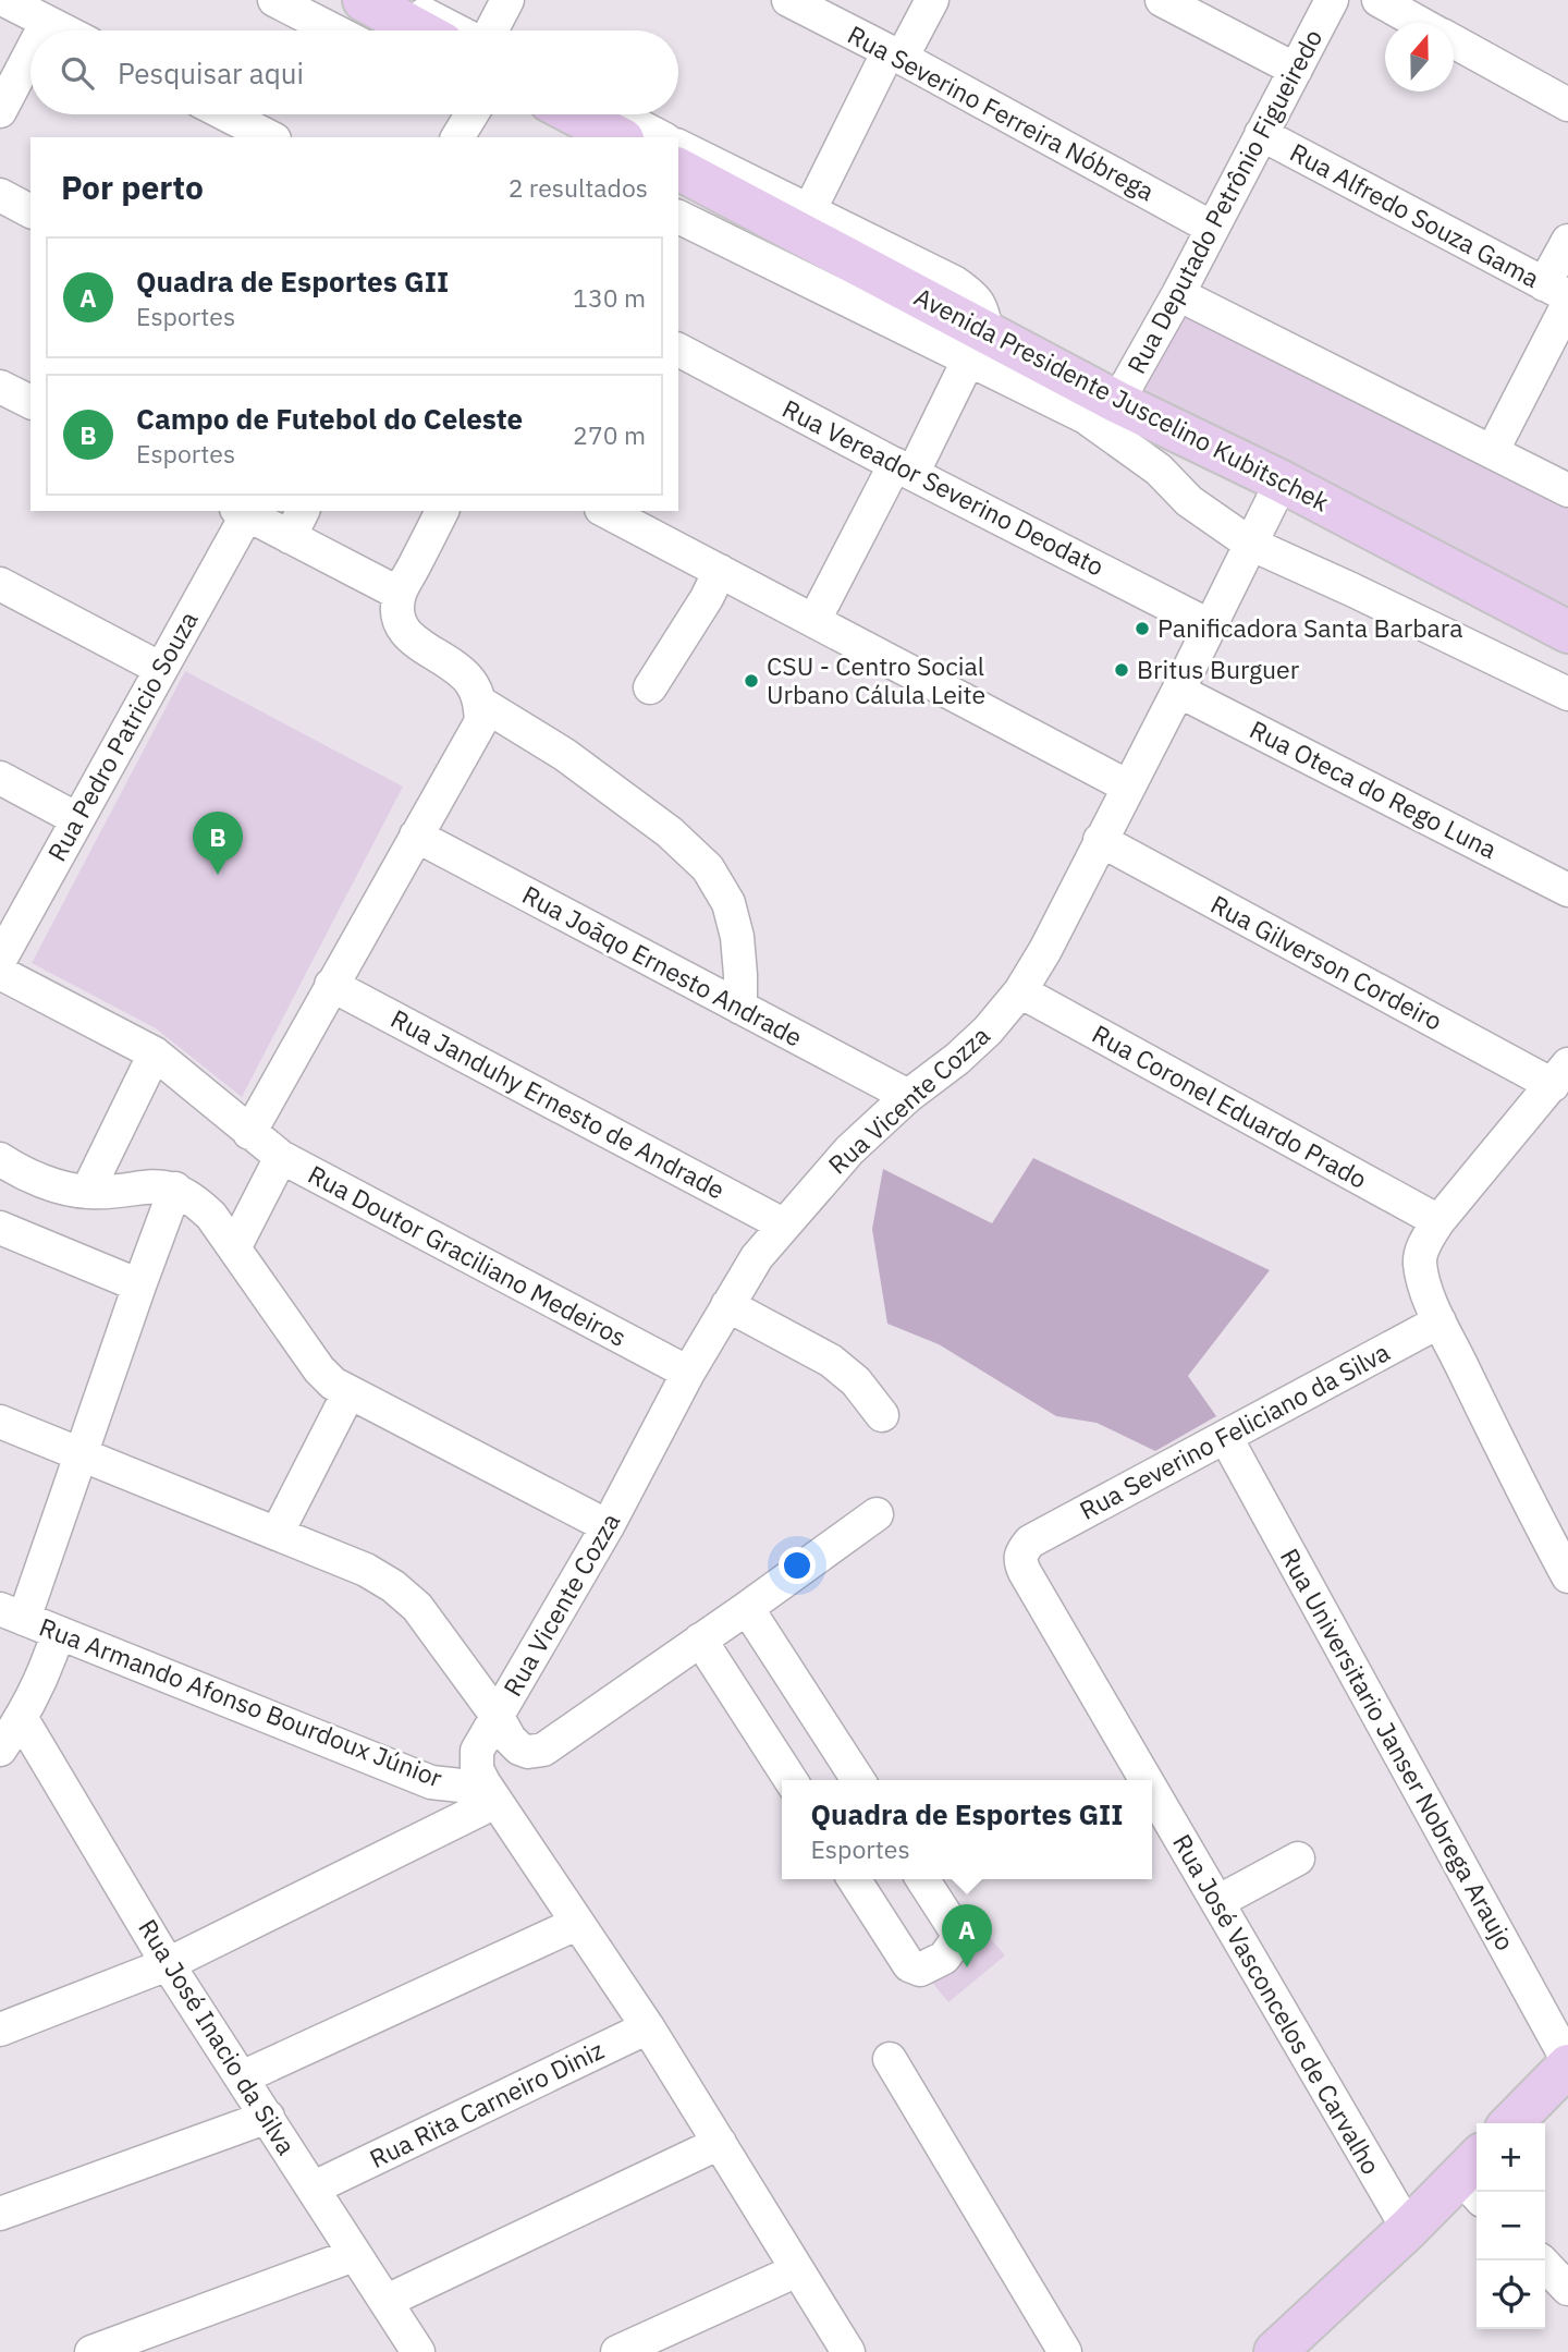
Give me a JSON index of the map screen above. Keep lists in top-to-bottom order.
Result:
{
  "streets": {
    "main road": ["Avenida Presidente Juscelino Kubitschek"],
    "street": [
      "Rua Severino Ferreira Nóbrega",
      "Rua Deputado Petrônio Figueiredo",
      "Rua Alfredo Souza Gama",
      "Rua Vereador Severino Deodato",
      "Rua Pedro Patricio Souza",
      "Rua Oteca do Rego Luna",
      "Rua Gilverson Cordeiro",
      "Rua Joãqo Ernesto Andrade",
      "Rua Vicente Cozza",
      "Rua Janduhy Ernesto de Andrade",
      "Rua Coronel Eduardo Prado",
      "Rua Doutor Graciliano Medeiros",
      "Rua Severino Feliciano da Silva",
      "Rua Armando Afonso Bourdoux Júnior",
      "Rua Universitario Janser Nobrega Araujo",
      "Rua José Vasconcelos de Carvalho",
      "Rua José Inacio da Silva",
      "Rua Rita Carneiro Diniz"
    ]
  },
  "crossings": [
    ["Rua Severino Ferreira Nóbrega", "Rua Deputado Petrônio Figueiredo"],
    ["Rua Deputado Petrônio Figueiredo", "Rua Alfredo Souza Gama"],
    ["Rua Deputado Petrônio Figueiredo", "Avenida Presidente Juscelino Kubitschek"],
    ["Avenida Presidente Juscelino Kubitschek", "Rua Vicente Cozza"],
    ["Rua Vereador Severino Deodato", "Rua Vicente Cozza"],
    ["Rua Oteca do Rego Luna", "Rua Vicente Cozza"],
    ["Rua Gilverson Cordeiro", "Rua Vicente Cozza"],
    ["Rua Joãqo Ernesto Andrade", "Rua Vicente Cozza"],
    ["Rua Vicente Cozza", "Rua Janduhy Ernesto de Andrade"],
    ["Rua Vicente Cozza", "Rua Coronel Eduardo Prado"],
    ["Rua Vicente Cozza", "Rua Doutor Graciliano Medeiros"],
    ["Rua Vicente Cozza", "Rua Armando Afonso Bourdoux Júnior"],
    ["Rua Severino Feliciano da Silva", "Rua Universitario Janser Nobrega Araujo"],
    ["Rua Severino Feliciano da Silva", "Rua José Vasconcelos de Carvalho"]
  ],
  "places": ["Panificadora Santa Barbara", "Britus Burguer", "CSU - Centro Social Urbano Cálula Leite"],
  "north": "top",
  "page": {
    "search": "Pesquisar aqui",
    "heading": ["Por perto", "2 resultados"],
    "list": [
      {
        "mark": "A",
        "name": "Quadra de Esportes GII",
        "note": "Esportes",
        "value": "130 m"
      },
      {
        "mark": "B",
        "name": "Campo de Futebol do Celeste",
        "note": "Esportes",
        "value": "270 m"
      }
    ],
    "pins": ["B", "A"],
    "popup": ["Quadra de Esportes GII", "Esportes"],
    "map_buttons": ["+", "−"]
  }
}
